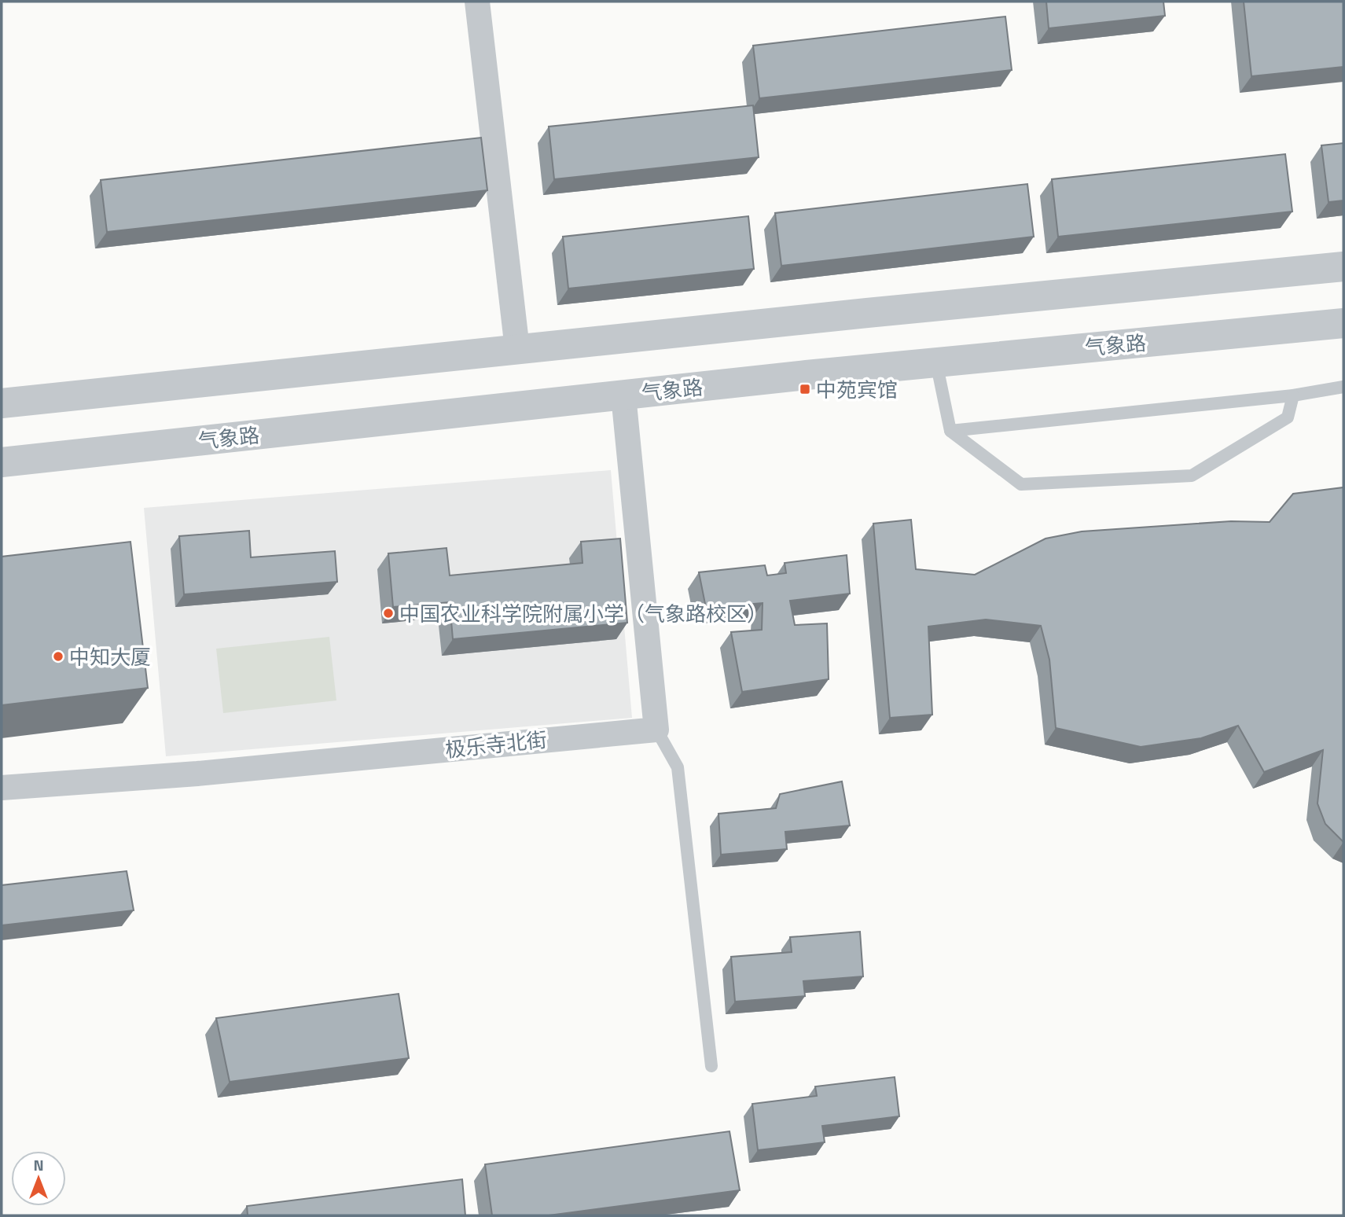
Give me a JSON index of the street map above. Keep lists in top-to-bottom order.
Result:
{
  "streets": {
    "street": ["气象路", "极乐寺北街"]
  },
  "places": {
    "transit": ["中苑宾馆"],
    "other": ["中国农业科学院附属小学（气象路校区）", "中知大厦"]
  },
  "north": "top"
}
